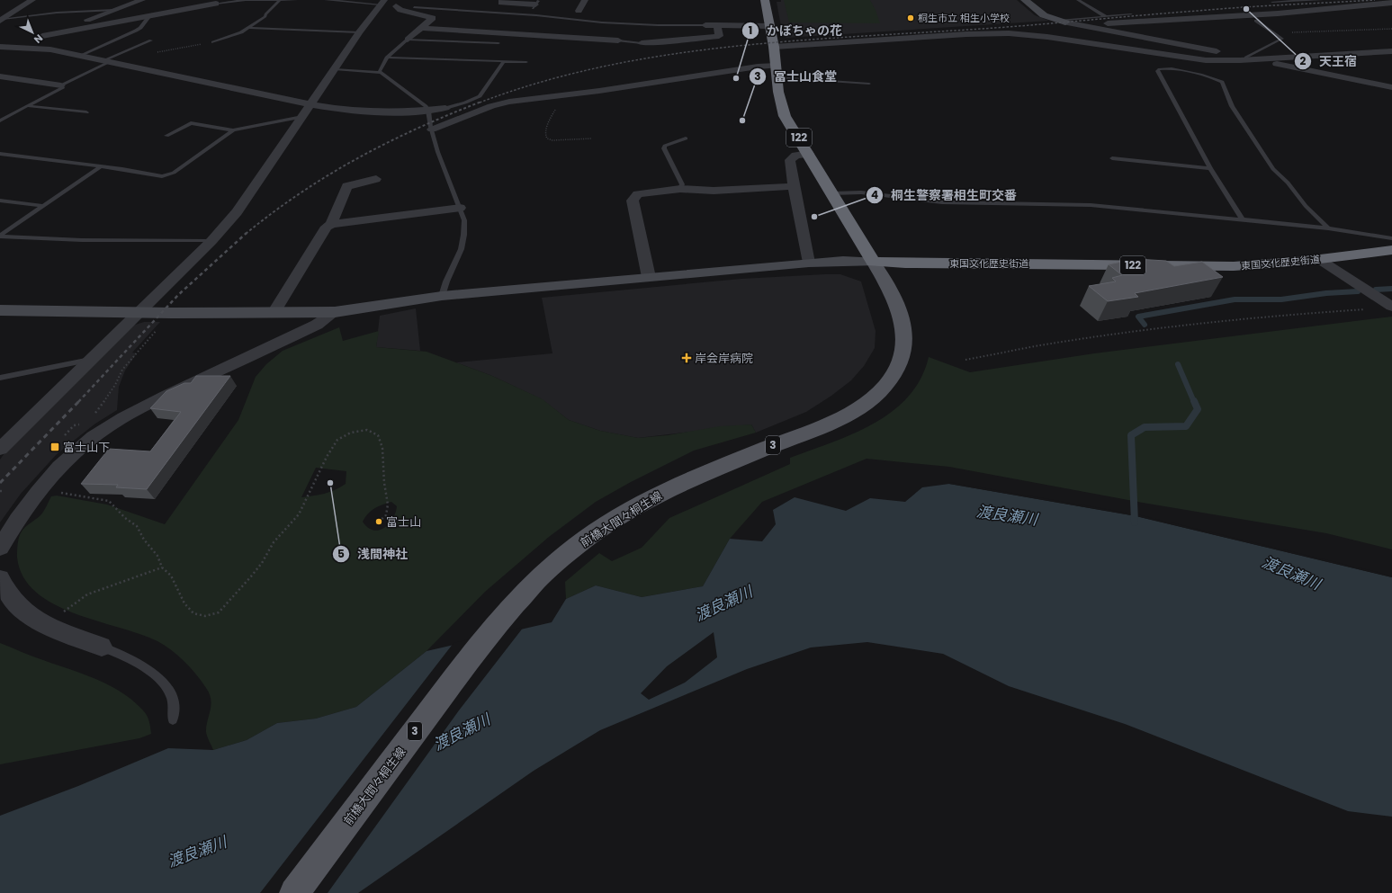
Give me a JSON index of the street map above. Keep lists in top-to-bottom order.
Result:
{
  "streets": {
    "highway": ["122", "東国文化歴史街道"],
    "main road": ["3", "前橋大間々桐生線"]
  },
  "crossings": [
    ["122", "東国文化歴史街道"],
    ["122", "前橋大間々桐生線"],
    ["東国文化歴史街道", "前橋大間々桐生線"]
  ],
  "water": ["渡良瀬川"],
  "places": {
    "other": [
      "天王宿",
      "桐生市立 相生小学校",
      "かぼちゃの花",
      "冨士山食堂",
      "桐生警察署相生町交番",
      "浅間神社",
      "富士山"
    ],
    "health": ["岸会岸病院"],
    "transit": ["富士山下"]
  },
  "north": "bottom right"
}
